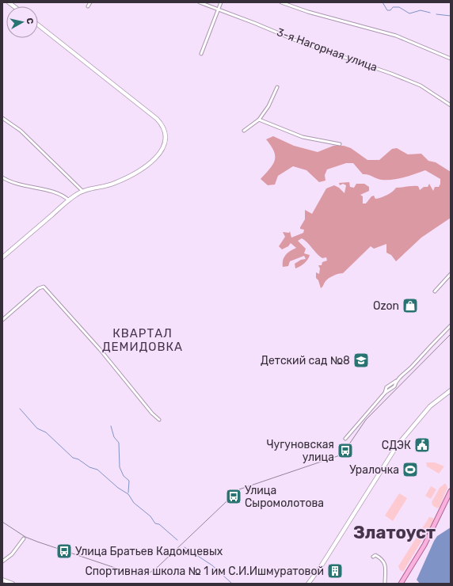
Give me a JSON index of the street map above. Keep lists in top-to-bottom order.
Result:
{
  "streets": {
    "street": ["3-я Нагорная улица"]
  },
  "districts": ["КВАРТАЛ ДЕМИДОВКА", "Златоуст"],
  "places": {
    "shop": ["Ozon"],
    "school or university": ["Детский сад №8"],
    "public building": ["СДЭК"],
    "bus stop": ["Чугуновская улица", "Улица Сыромолотова", "Улица Братьев Кадомцевых"],
    "sports": ["Уралочка"],
    "building": ["Спортивная школа № 1 им С.И.Ишмуратовой"]
  },
  "north": "right"
}
